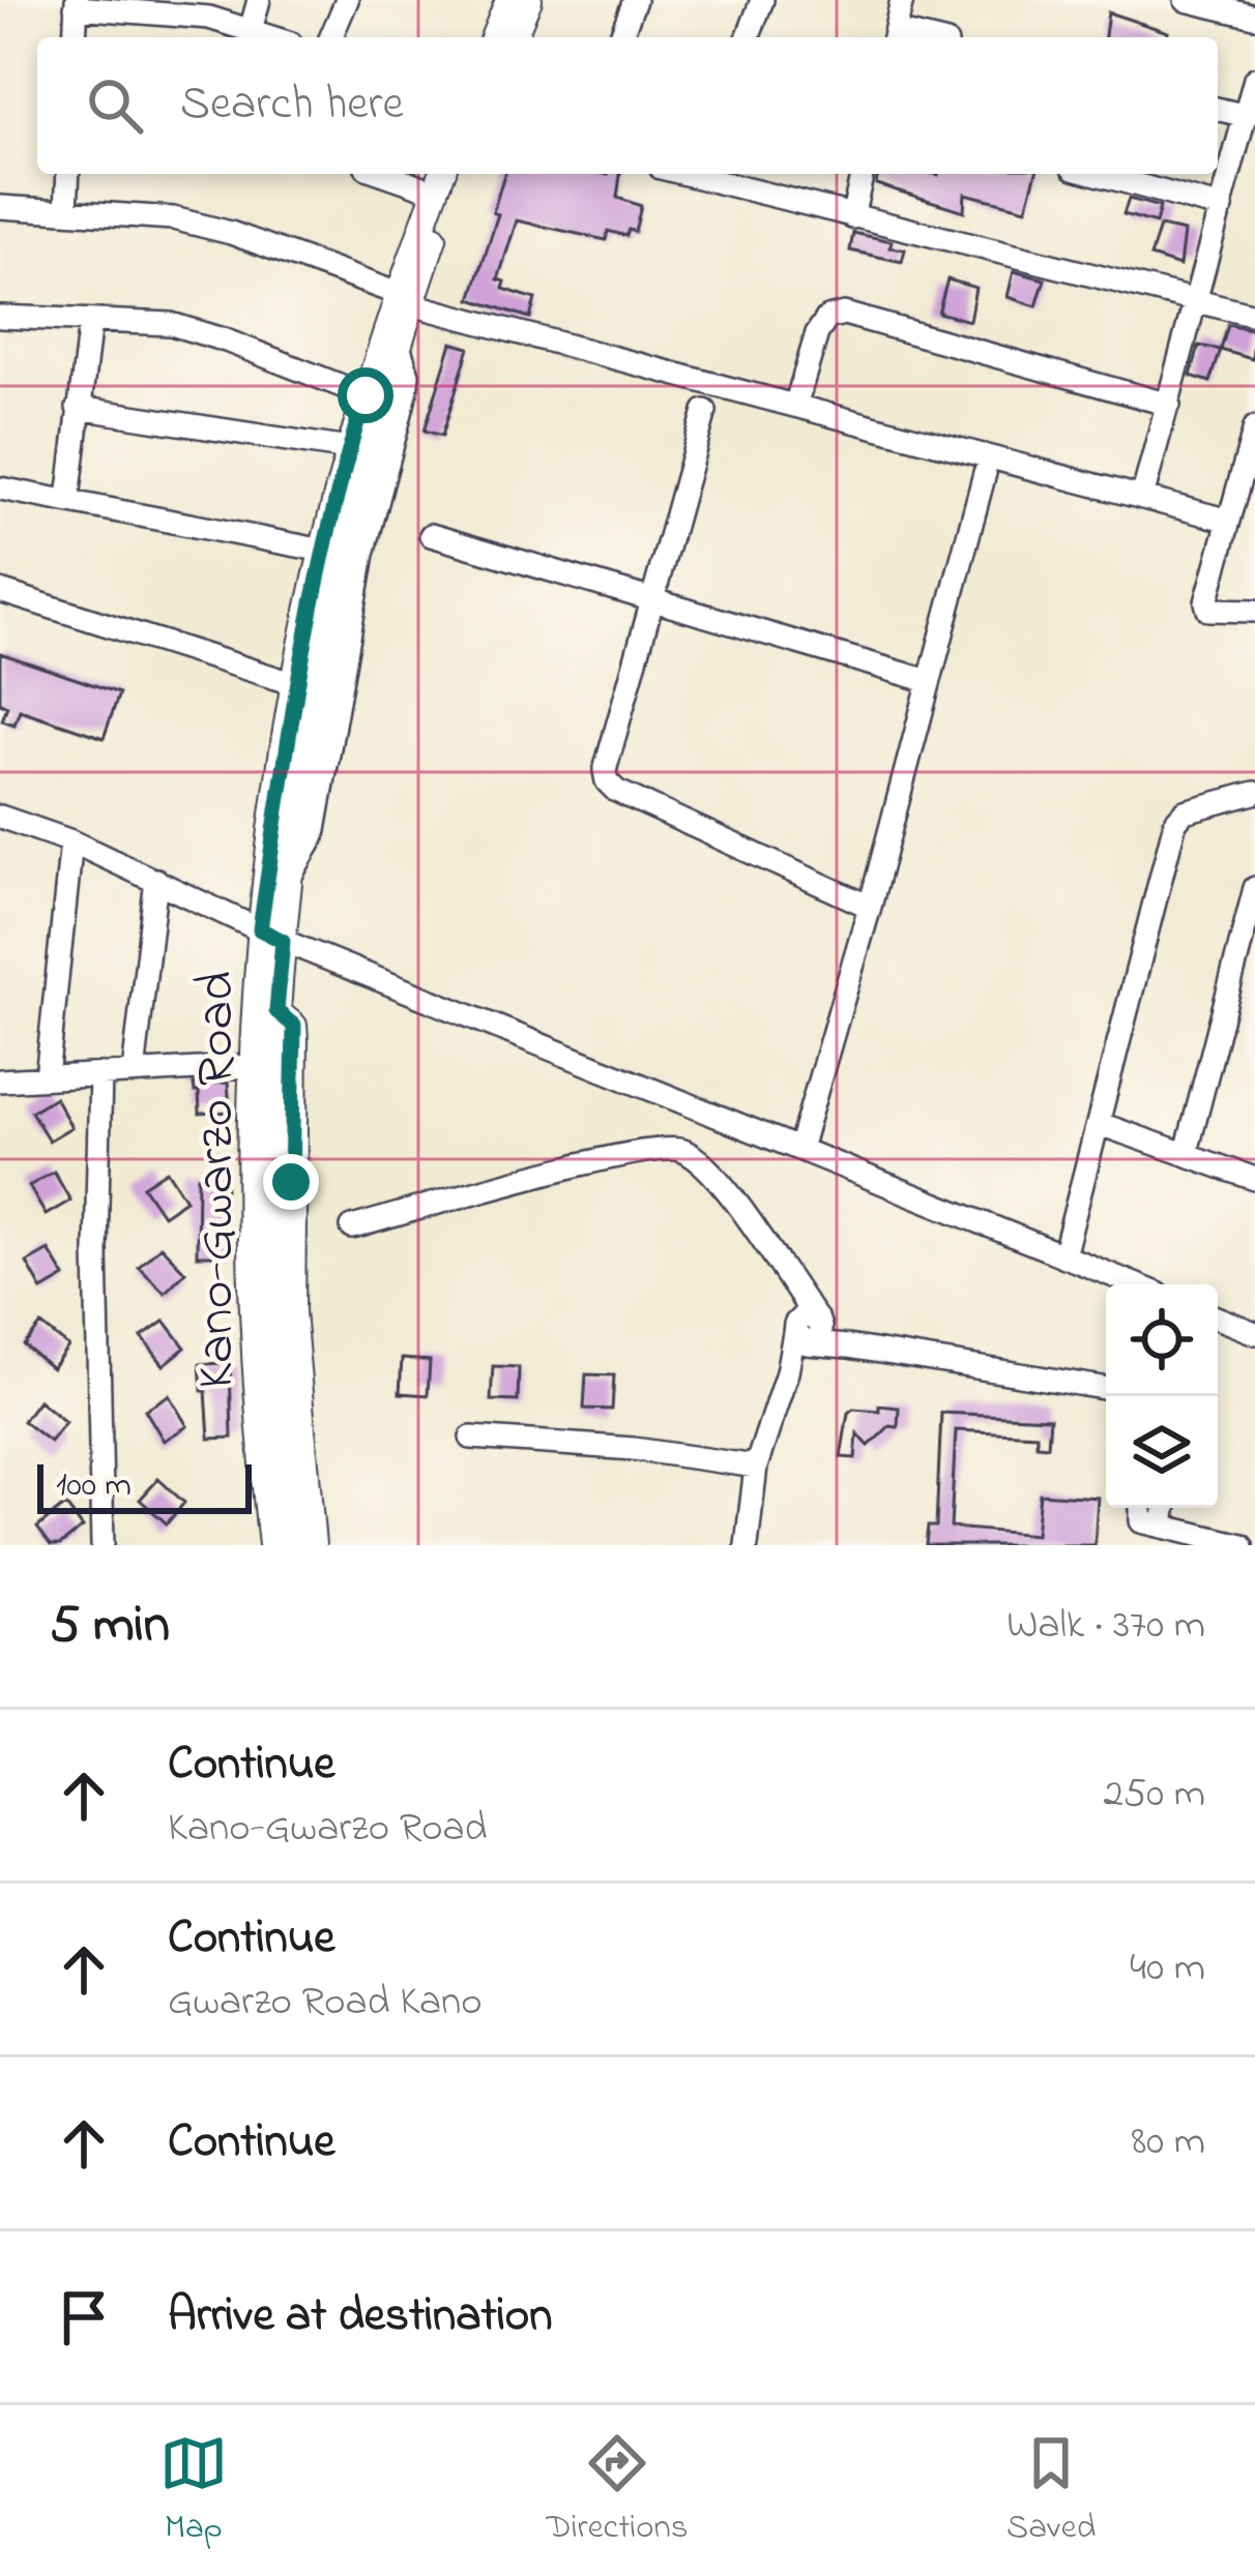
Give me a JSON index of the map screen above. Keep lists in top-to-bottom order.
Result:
{
  "streets": {
    "main road": ["Kano-Gwarzo Road"]
  },
  "scale_bar": "100 m",
  "page": {
    "search": "Search here",
    "scale": "100 m",
    "heading": ["5 min", "Walk · 370 m"],
    "list": [
      ["Continue", "Kano-Gwarzo Road", "250 m"],
      ["Continue", "Gwarzo Road Kano", "40 m"],
      ["Continue", "80 m"],
      "Arrive at destination"
    ],
    "nav": ["Map", "Directions", "Saved"]
  }
}
